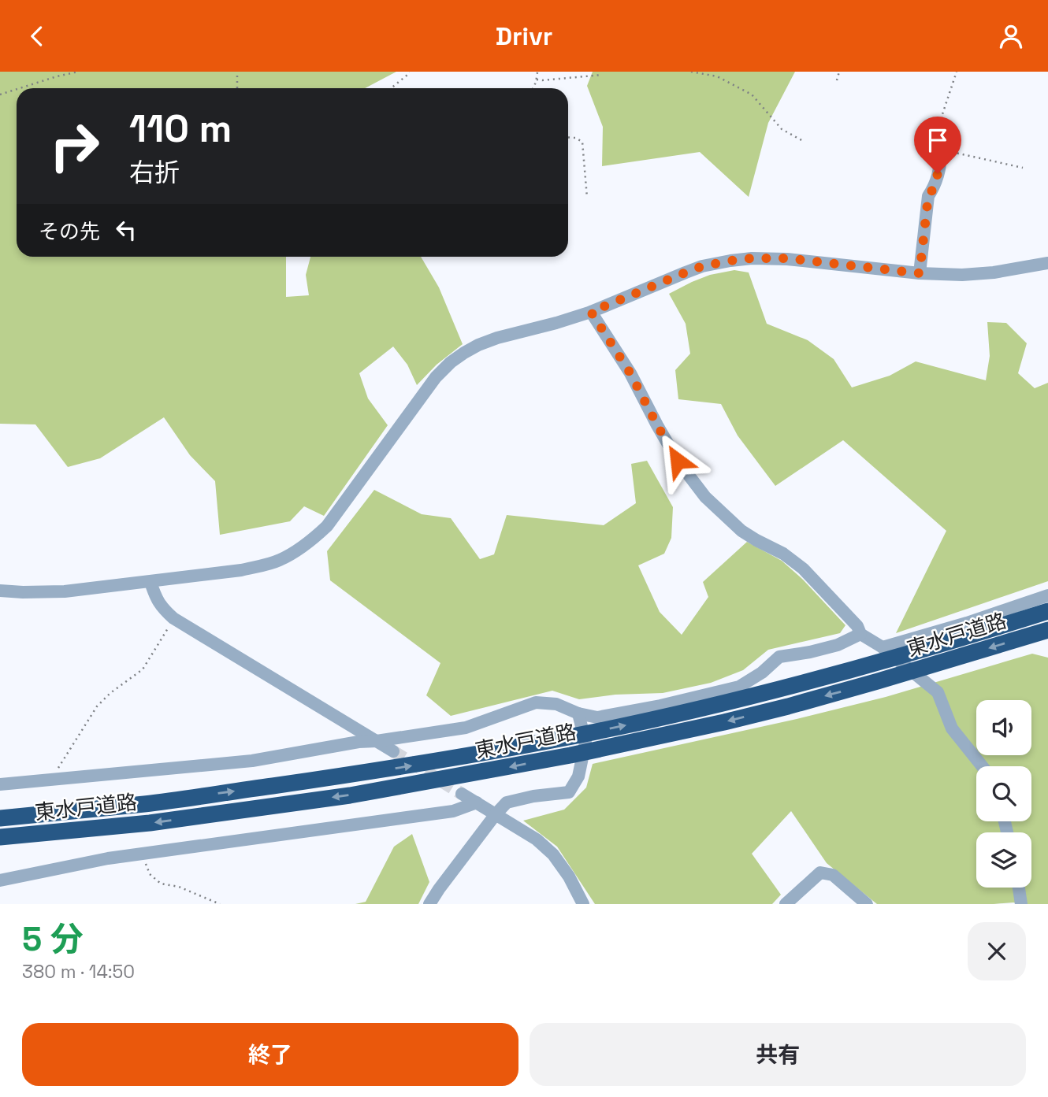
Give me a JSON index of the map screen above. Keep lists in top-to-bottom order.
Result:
{
  "streets": {
    "highway": ["東水戸道路"]
  },
  "page": {
    "header": "Drivr",
    "turn": ["110 m", "右折"],
    "then": "その先",
    "heading": ["5 分", "380 m · 14:50"],
    "buttons": ["終了", "共有"]
  }
}
